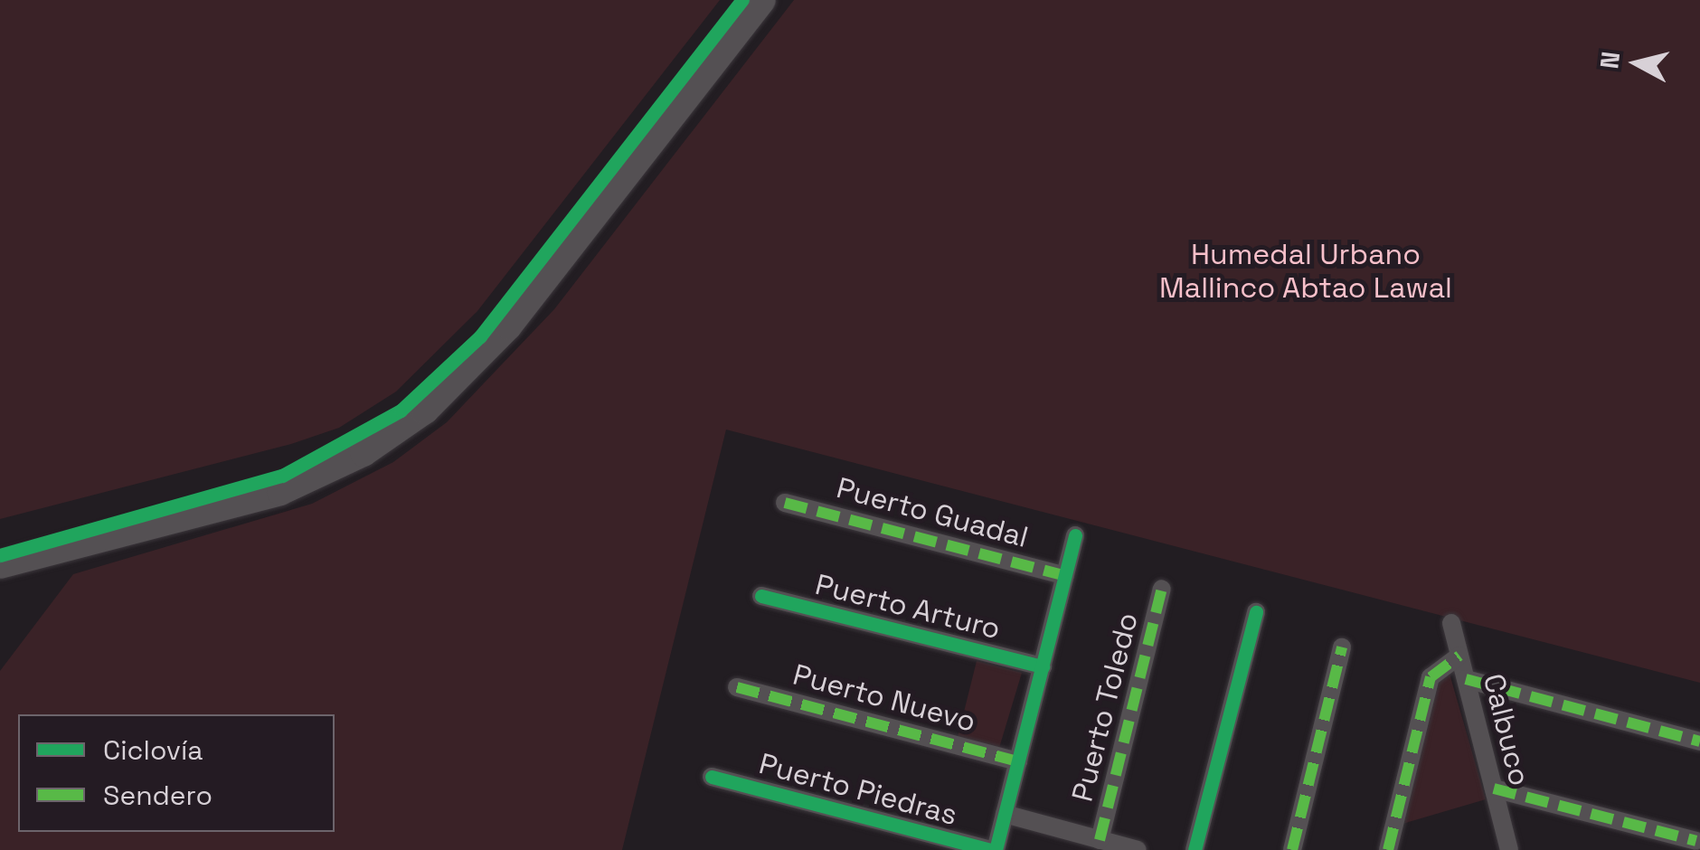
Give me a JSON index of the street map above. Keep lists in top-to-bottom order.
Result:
{
  "streets": {
    "street": [
      "Puerto Guadal",
      "Puerto Arturo",
      "Puerto Nuevo",
      "Puerto Toledo",
      "Calbuco",
      "Puerto Piedras"
    ]
  },
  "parks": ["Humedal Urbano Mallinco Abtao Lawal"],
  "legend": ["Ciclovía", "Sendero"],
  "north": "left"
}
